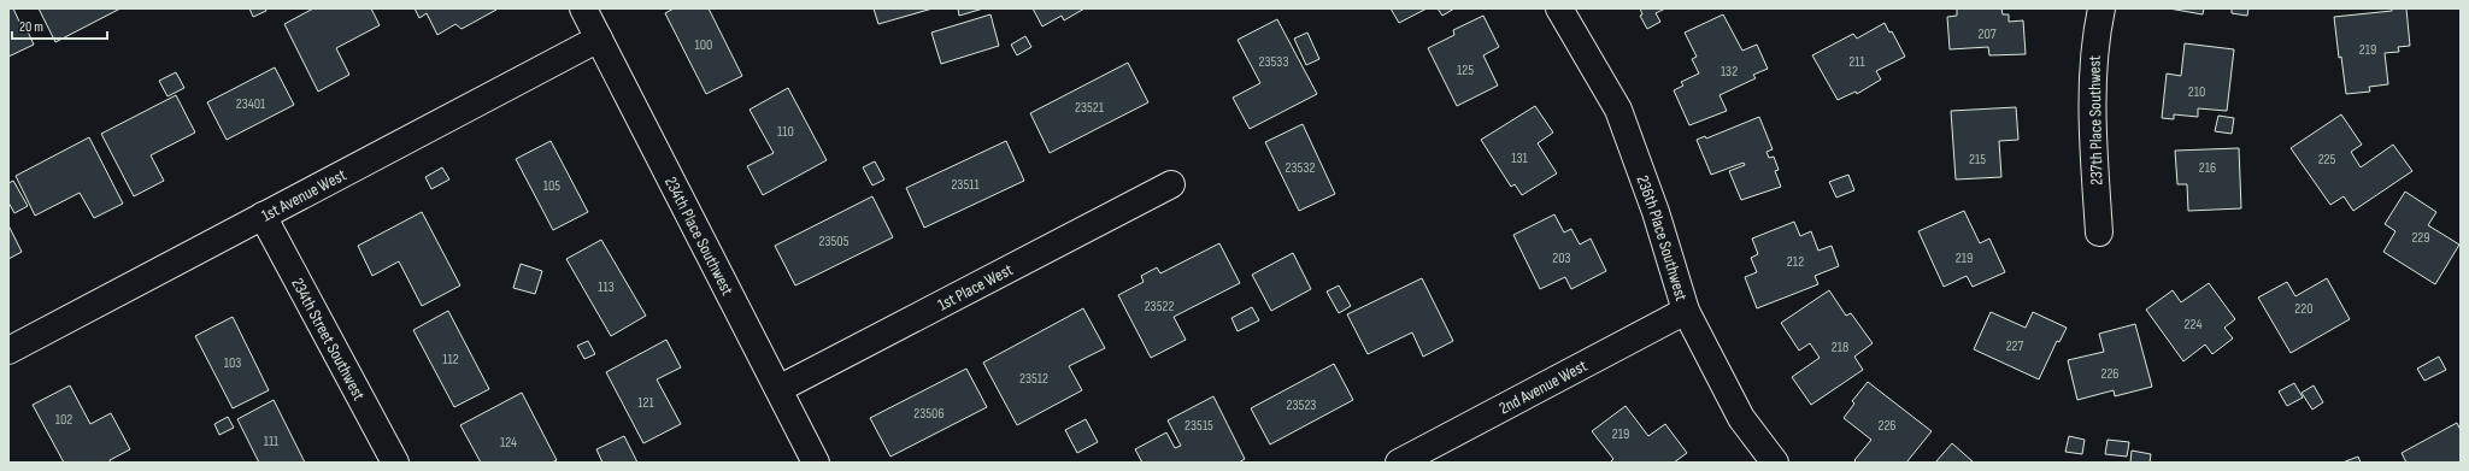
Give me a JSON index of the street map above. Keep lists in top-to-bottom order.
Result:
{
  "streets": {
    "street": [
      "237th Place Southwest",
      "1st Avenue West",
      "234th Place Southwest",
      "236th Place Southwest",
      "1st Place West",
      "234th Street Southwest",
      "2nd Avenue West"
    ]
  },
  "crossings": [
    ["1st Avenue West", "234th Place Southwest"],
    ["1st Avenue West", "234th Street Southwest"],
    ["234th Place Southwest", "1st Place West"],
    ["236th Place Southwest", "2nd Avenue West"]
  ],
  "house_numbers": [
    "207",
    "100",
    "219",
    "23533",
    "211",
    "125",
    "132",
    "210",
    "23401",
    "23521",
    "110",
    "131",
    "215",
    "225",
    "23532",
    "216",
    "23511",
    "105",
    "229",
    "23505",
    "203",
    "219",
    "212",
    "113",
    "23522",
    "220",
    "224",
    "227",
    "218",
    "112",
    "103",
    "226",
    "23512",
    "121",
    "23523",
    "23506",
    "102",
    "23515",
    "226",
    "219",
    "111",
    "124"
  ],
  "scale_bar": "20 m"
}
